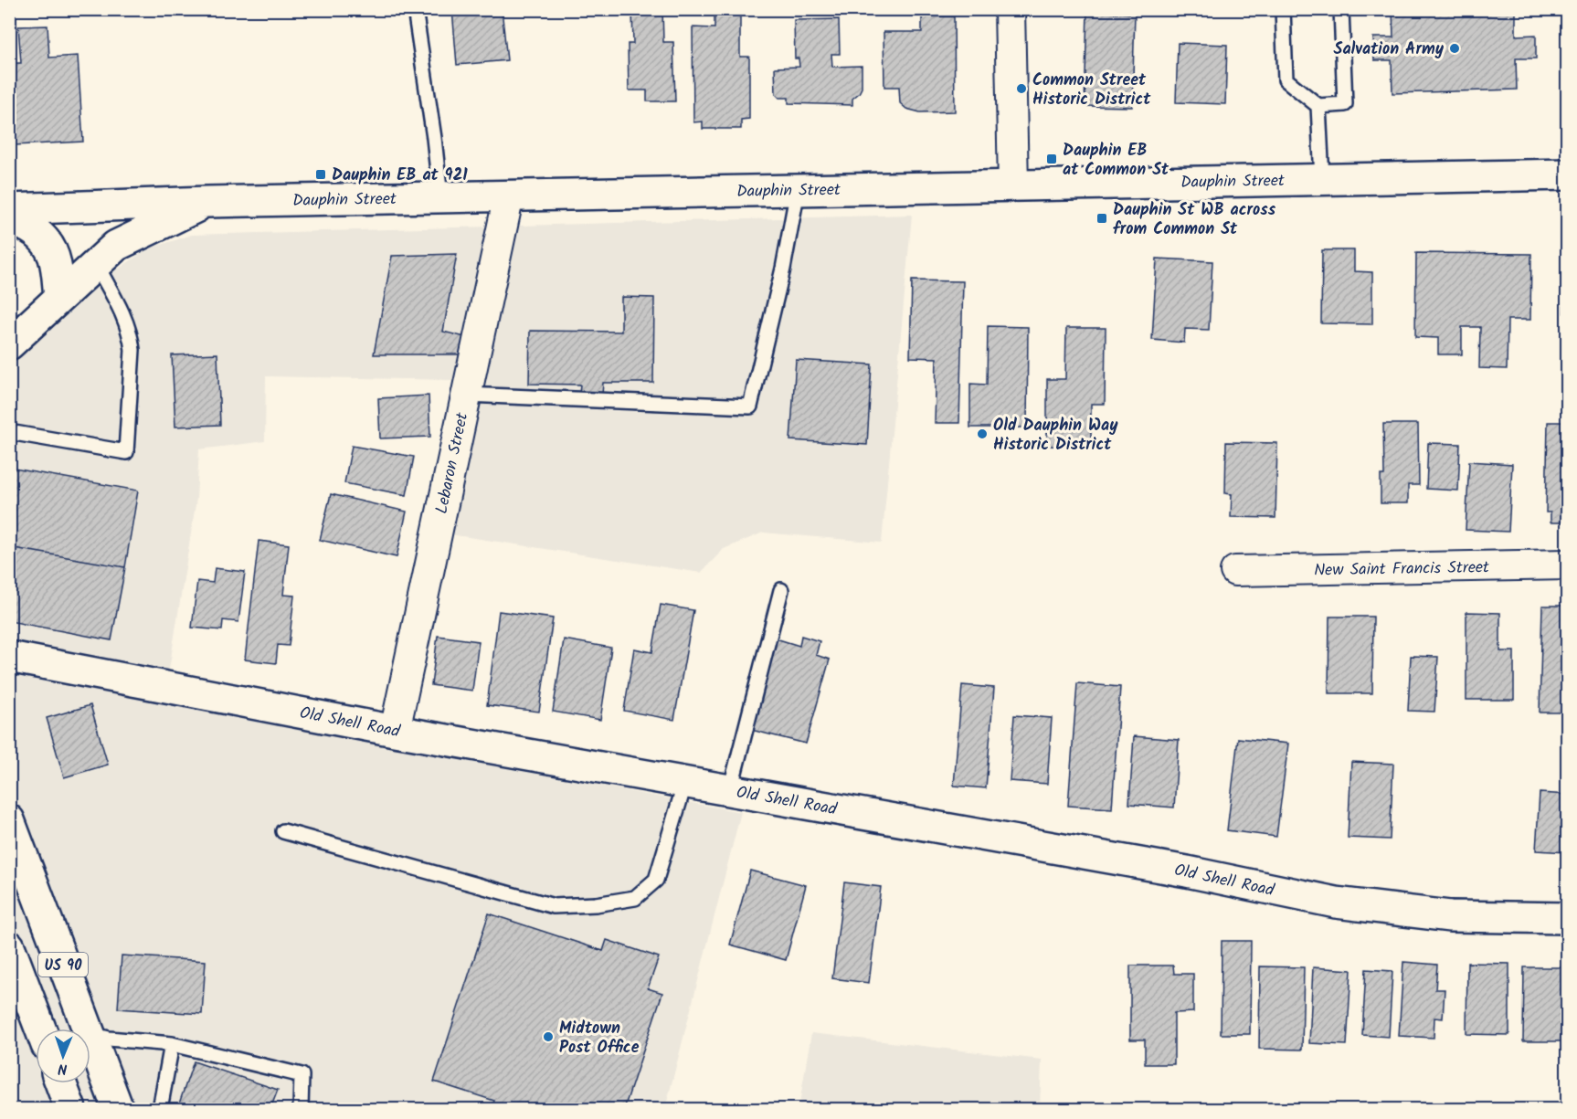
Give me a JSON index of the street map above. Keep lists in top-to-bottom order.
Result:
{
  "streets": {
    "main road": ["Dauphin Street", "Old Shell Road", "US 90"],
    "street": ["Lebaron Street", "New Saint Francis Street"]
  },
  "crossings": [
    ["Dauphin Street", "Lebaron Street"],
    ["Lebaron Street", "Old Shell Road"]
  ],
  "places": {
    "other": [
      "Salvation Army",
      "Common Street Historic District",
      "Old Dauphin Way Historic District",
      "Midtown Post Office"
    ],
    "transit": ["Dauphin EB at Common St", "Dauphin EB at 921", "Dauphin St WB across from Common St"]
  },
  "north": "bottom"
}
